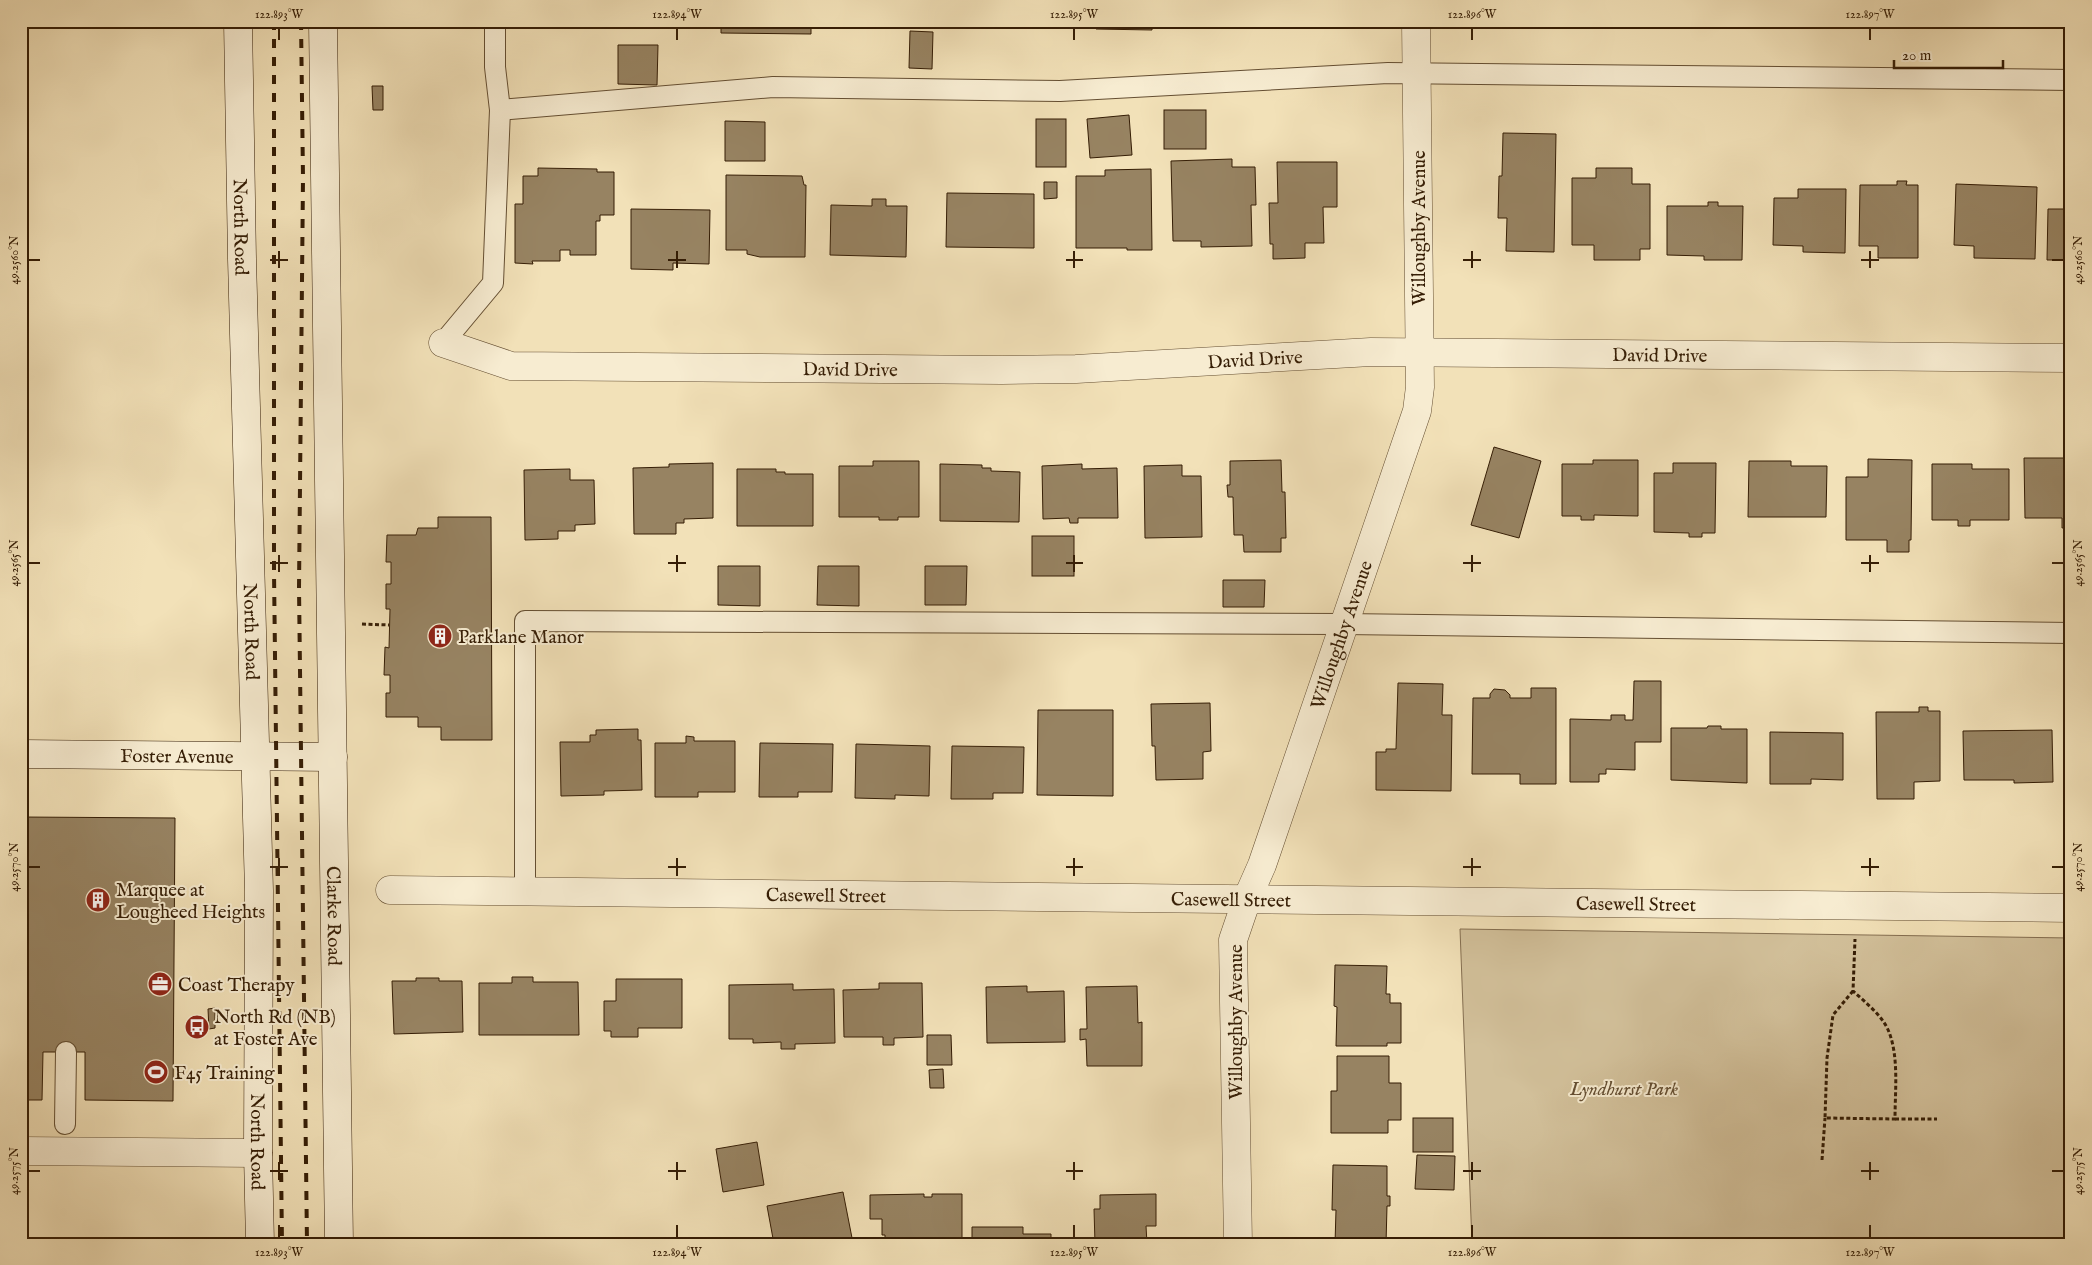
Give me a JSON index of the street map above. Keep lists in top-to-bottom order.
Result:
{
  "streets": {
    "street": [
      "North Road",
      "Willoughby Avenue",
      "David Drive",
      "Foster Avenue",
      "Casewell Street",
      "Clarke Road"
    ]
  },
  "crossings": [
    ["North Road", "Foster Avenue"],
    ["Willoughby Avenue", "David Drive"],
    ["Willoughby Avenue", "Casewell Street"],
    ["Foster Avenue", "Clarke Road"]
  ],
  "parks": ["Lyndhurst Park"],
  "places": {
    "building": ["Parklane Manor", "Marquee at Lougheed Heights"],
    "office": ["Coast Therapy"],
    "bus stop": ["North Rd (NB) at Foster Ave"],
    "sports": ["F45 Training"]
  },
  "scale_bar": "20 m",
  "coordinates": [
    "122.893°W",
    "122.894°W",
    "122.895°W",
    "122.896°W",
    "122.897°W",
    "49.2560°N",
    "49.2565°N",
    "49.2570°N",
    "49.2575°N"
  ]
}
